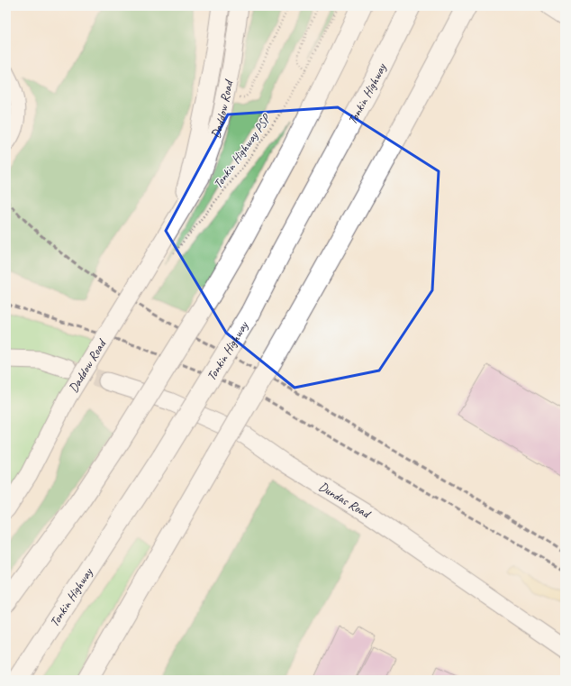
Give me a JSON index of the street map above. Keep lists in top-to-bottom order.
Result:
{
  "streets": {
    "highway": ["Tonkin Highway"],
    "main road": ["Daddow Road", "Dundas Road"],
    "path": ["Tonkin Highway PSP"]
  }
}
